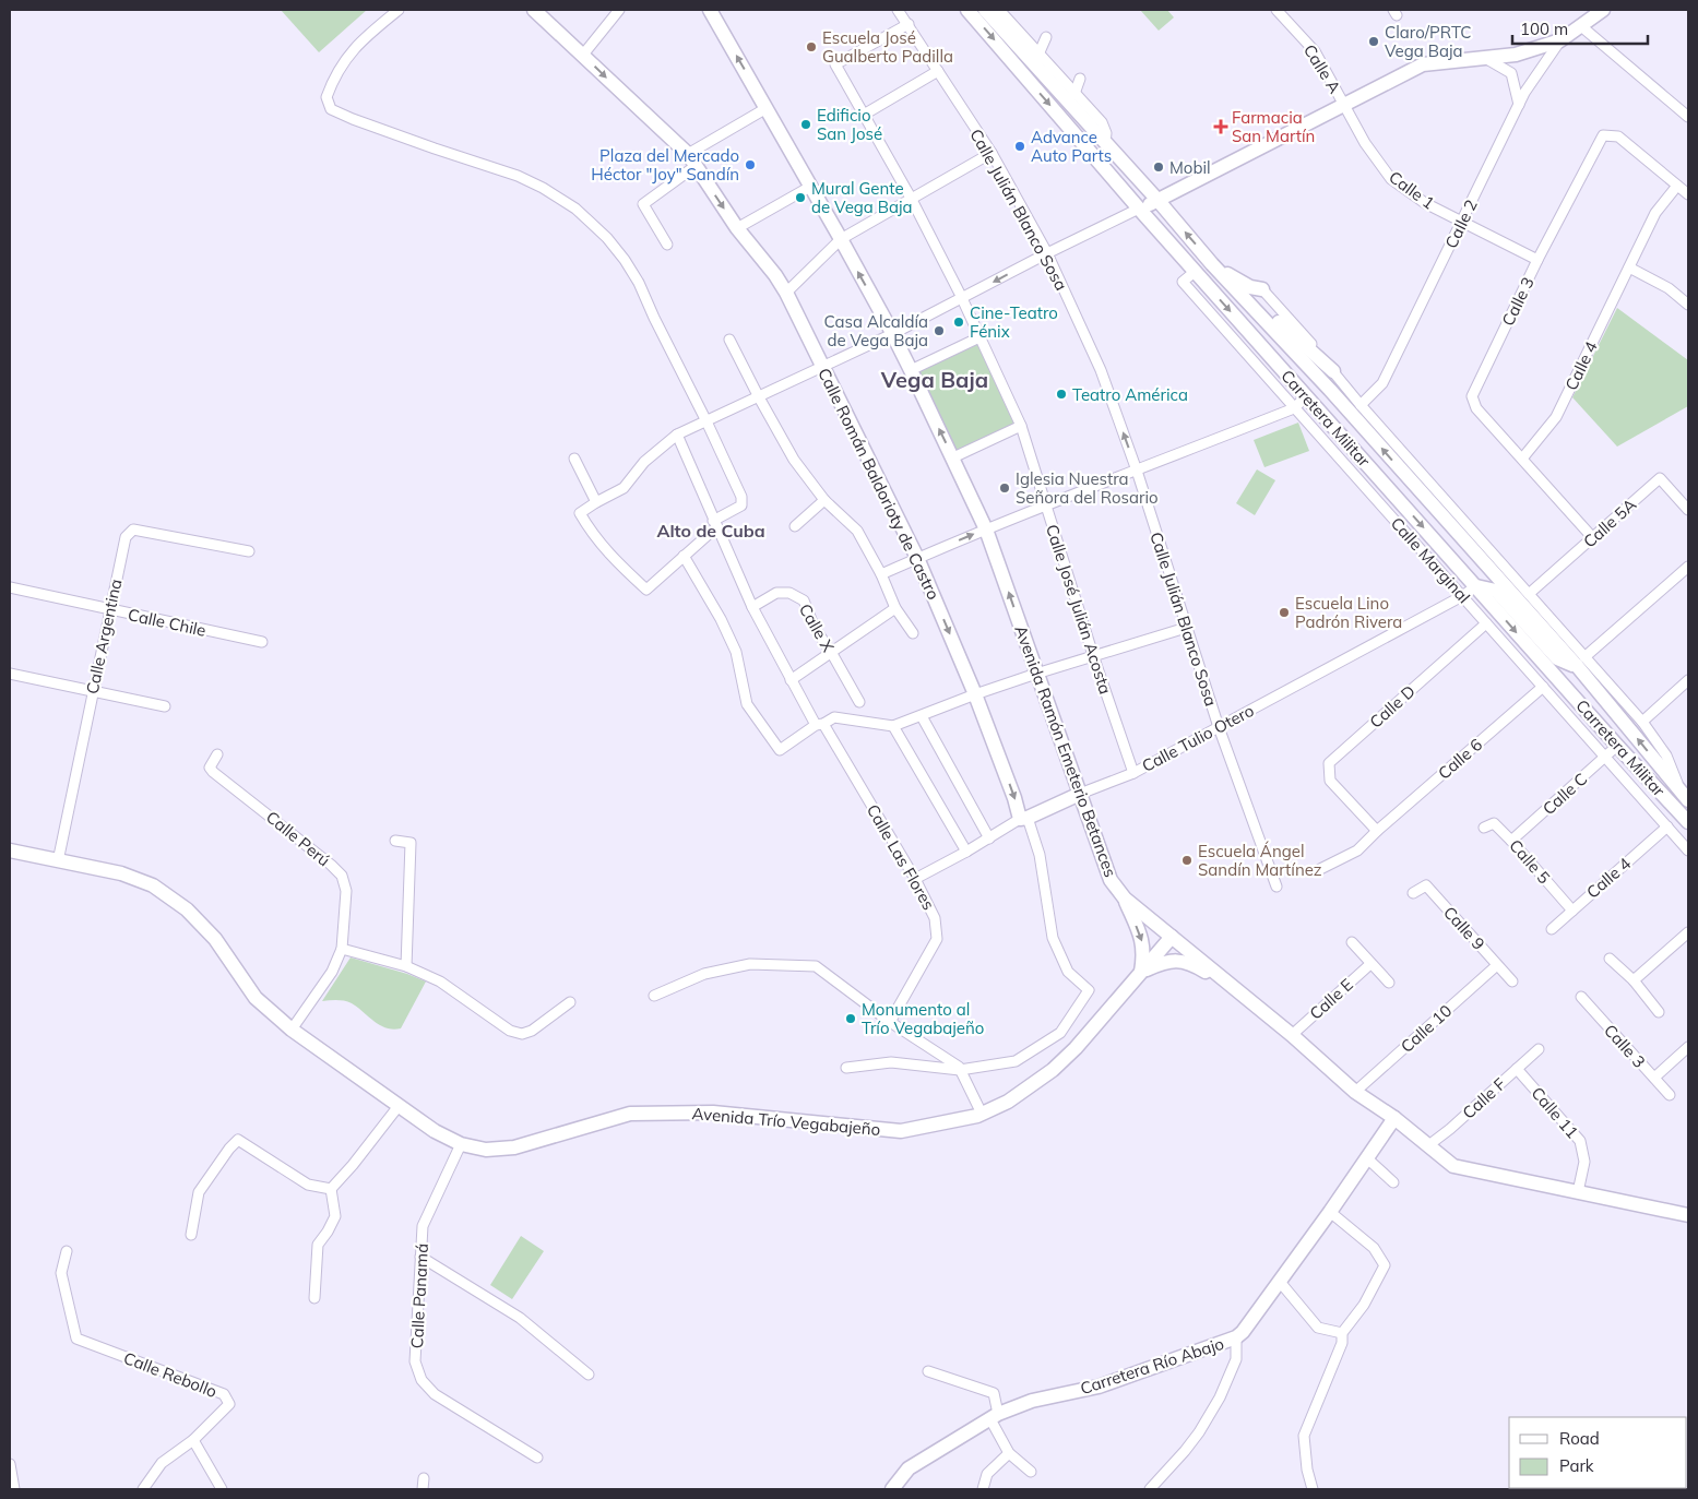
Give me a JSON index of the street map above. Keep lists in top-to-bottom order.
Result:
{
  "streets": {
    "street": [
      "Calle A",
      "Calle 1",
      "Calle Julián Blanco Sosa",
      "Calle 2",
      "Calle 3",
      "Calle 4",
      "Carretera Militar",
      "Calle Román Baldorioty de Castro",
      "Calle 5A",
      "Calle Marginal",
      "Calle José Julián Acosta",
      "Calle Chile",
      "Calle X",
      "Calle Argentina",
      "Calle D",
      "Calle Tulio Otero",
      "Avenida Ramón Emeterio Betances",
      "Calle 6",
      "Calle C",
      "Calle Perú",
      "Calle Las Flores",
      "Calle 5",
      "Calle 9",
      "Calle E",
      "Calle 10",
      "Calle F",
      "Calle 11",
      "Avenida Trío Vegabajeño",
      "Calle Panamá",
      "Carretera Río Abajo",
      "Calle Rebollo"
    ]
  },
  "crossings": [
    ["Calle A", "Calle 1"],
    ["Calle 1", "Calle 2"],
    ["Calle 1", "Calle 3"],
    ["Calle Julián Blanco Sosa", "Calle José Julián Acosta"],
    ["Calle Julián Blanco Sosa", "Calle Tulio Otero"],
    ["Calle 3", "Calle 4"],
    ["Calle 3", "Calle 5A"],
    ["Calle 4", "Calle Marginal"],
    ["Calle 4", "Calle 5"],
    ["Carretera Militar", "Calle Marginal"],
    ["Carretera Militar", "Calle Tulio Otero"],
    ["Carretera Militar", "Calle C"],
    ["Calle Román Baldorioty de Castro", "Calle Tulio Otero"],
    ["Calle Marginal", "Calle D"],
    ["Calle Marginal", "Calle Tulio Otero"],
    ["Calle Marginal", "Calle 6"],
    ["Calle Marginal", "Calle C"],
    ["Calle José Julián Acosta", "Calle Tulio Otero"],
    ["Calle Chile", "Calle Argentina"],
    ["Calle X", "Calle Las Flores"],
    ["Calle Argentina", "Avenida Trío Vegabajeño"],
    ["Calle D", "Calle 6"],
    ["Calle Tulio Otero", "Avenida Ramón Emeterio Betances"],
    ["Calle Tulio Otero", "Calle Las Flores"],
    ["Avenida Ramón Emeterio Betances", "Calle E"],
    ["Avenida Ramón Emeterio Betances", "Calle 10"],
    ["Avenida Ramón Emeterio Betances", "Calle F"],
    ["Avenida Ramón Emeterio Betances", "Calle 11"],
    ["Avenida Ramón Emeterio Betances", "Avenida Trío Vegabajeño"],
    ["Avenida Ramón Emeterio Betances", "Carretera Río Abajo"],
    ["Calle C", "Calle 5"],
    ["Calle Perú", "Avenida Trío Vegabajeño"],
    ["Calle 9", "Calle 10"],
    ["Calle F", "Calle 11"],
    ["Avenida Trío Vegabajeño", "Calle Panamá"]
  ],
  "districts": ["Vega Baja", "Alto de Cuba"],
  "places": {
    "other": [
      "Claro/PRTC Vega Baja",
      "Escuela José Gualberto Padilla",
      "Edificio San José",
      "Advance Auto Parts",
      "Plaza del Mercado Héctor \"Joy\" Sandín",
      "Mobil",
      "Mural Gente de Vega Baja",
      "Cine-Teatro Fénix",
      "Casa Alcaldía de Vega Baja",
      "Teatro América",
      "Iglesia Nuestra Señora del Rosario",
      "Escuela Lino Padrón Rivera",
      "Escuela Ángel Sandín Martínez",
      "Monumento al Trío Vegabajeño"
    ],
    "health": ["Farmacia San Martín"]
  },
  "legend": ["Road", "Park"],
  "scale_bar": "100 m"
}
